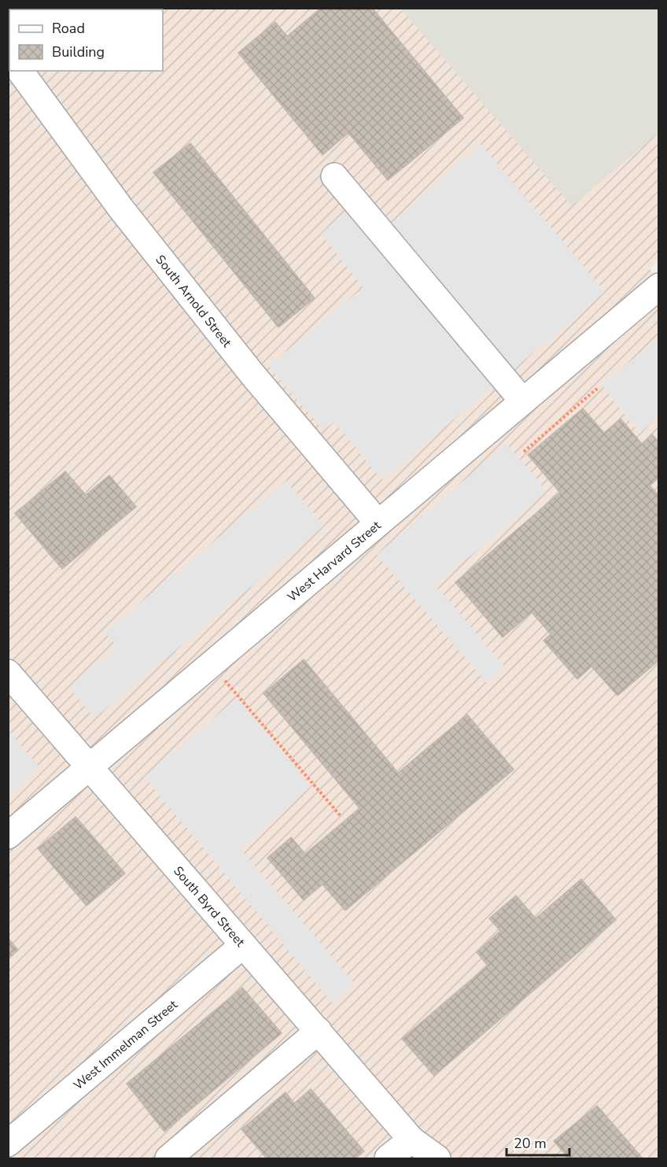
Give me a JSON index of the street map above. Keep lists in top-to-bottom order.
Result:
{
  "streets": {
    "street": [
      "South Arnold Street",
      "West Harvard Street",
      "South Byrd Street",
      "West Immelman Street"
    ]
  },
  "crossings": [
    ["South Arnold Street", "West Harvard Street"],
    ["West Harvard Street", "South Byrd Street"],
    ["South Byrd Street", "West Immelman Street"]
  ],
  "legend": ["Road", "Building"],
  "scale_bar": "20 m"
}
